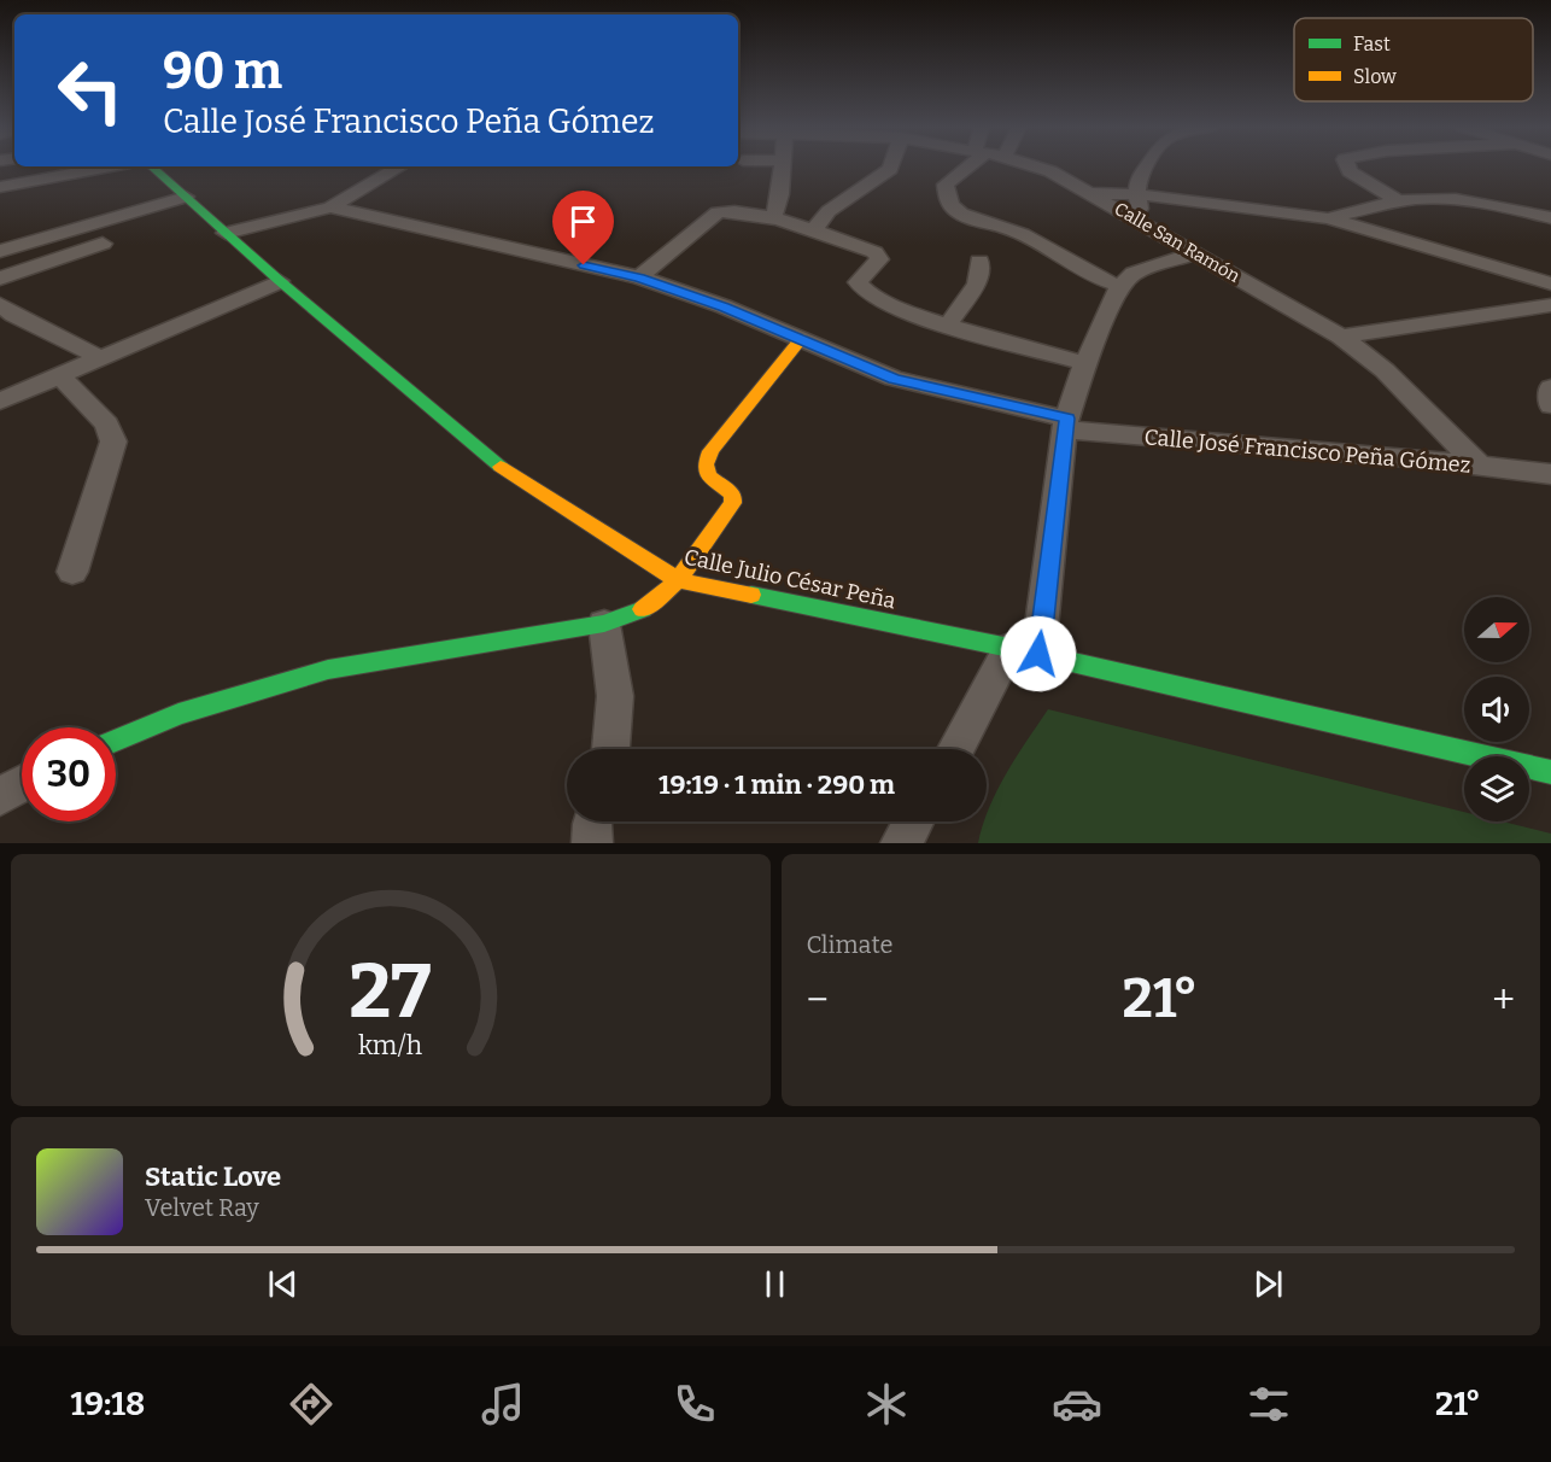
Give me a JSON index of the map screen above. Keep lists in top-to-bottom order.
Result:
{
  "streets": {
    "street": ["Calle San Ramón", "Calle José Francisco Peña Gómez", "Calle Julio César Peña"]
  },
  "crossings": [
    ["Calle San Ramón", "Calle José Francisco Peña Gómez"]
  ],
  "legend": ["Fast", "Slow"],
  "north": "right",
  "page": {
    "turn": ["90 m", "Calle José Francisco Peña Gómez"],
    "limit": "30",
    "trip": "19:19 · 1 min · 290 m",
    "tile": "Climate",
    "heat": ["−", "21°", "+"],
    "song": ["Static Love", "Velvet Ray"],
    "tabs": ["19:18", "21°"],
    "gauge": ["27", "km/h"]
  }
}
